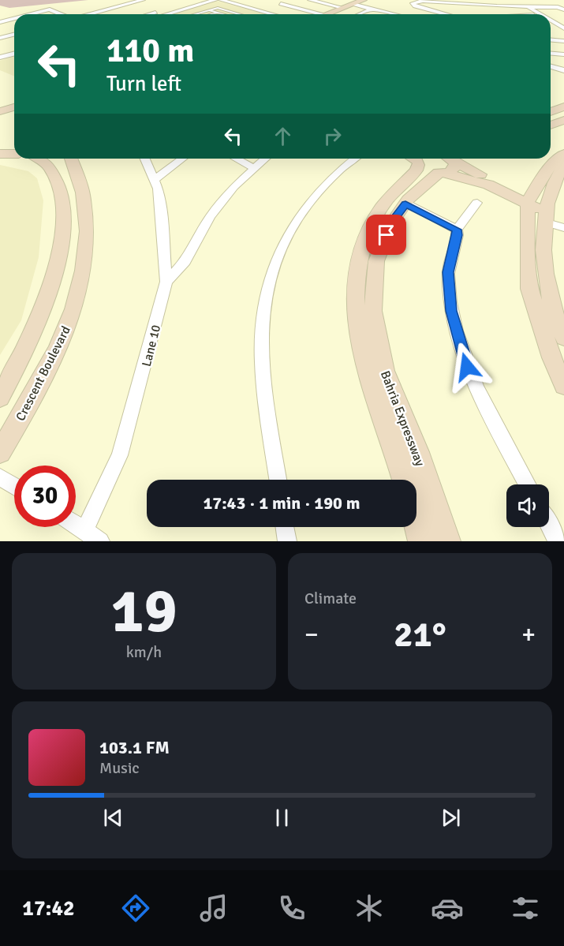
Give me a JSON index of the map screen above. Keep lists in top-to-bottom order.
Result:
{
  "streets": {
    "main road": ["Crescent Boulevard", "Bahria Expressway"],
    "street": ["Lane 10"]
  },
  "page": {
    "turn": ["110 m", "Turn left"],
    "limit": "30",
    "trip": "17:43 · 1 min · 190 m",
    "tile": [
      ["19", "km/h"],
      "Climate"
    ],
    "heat": ["−", "21°", "+"],
    "song": ["103.1 FM", "Music"],
    "tabs": "17:42"
  }
}
